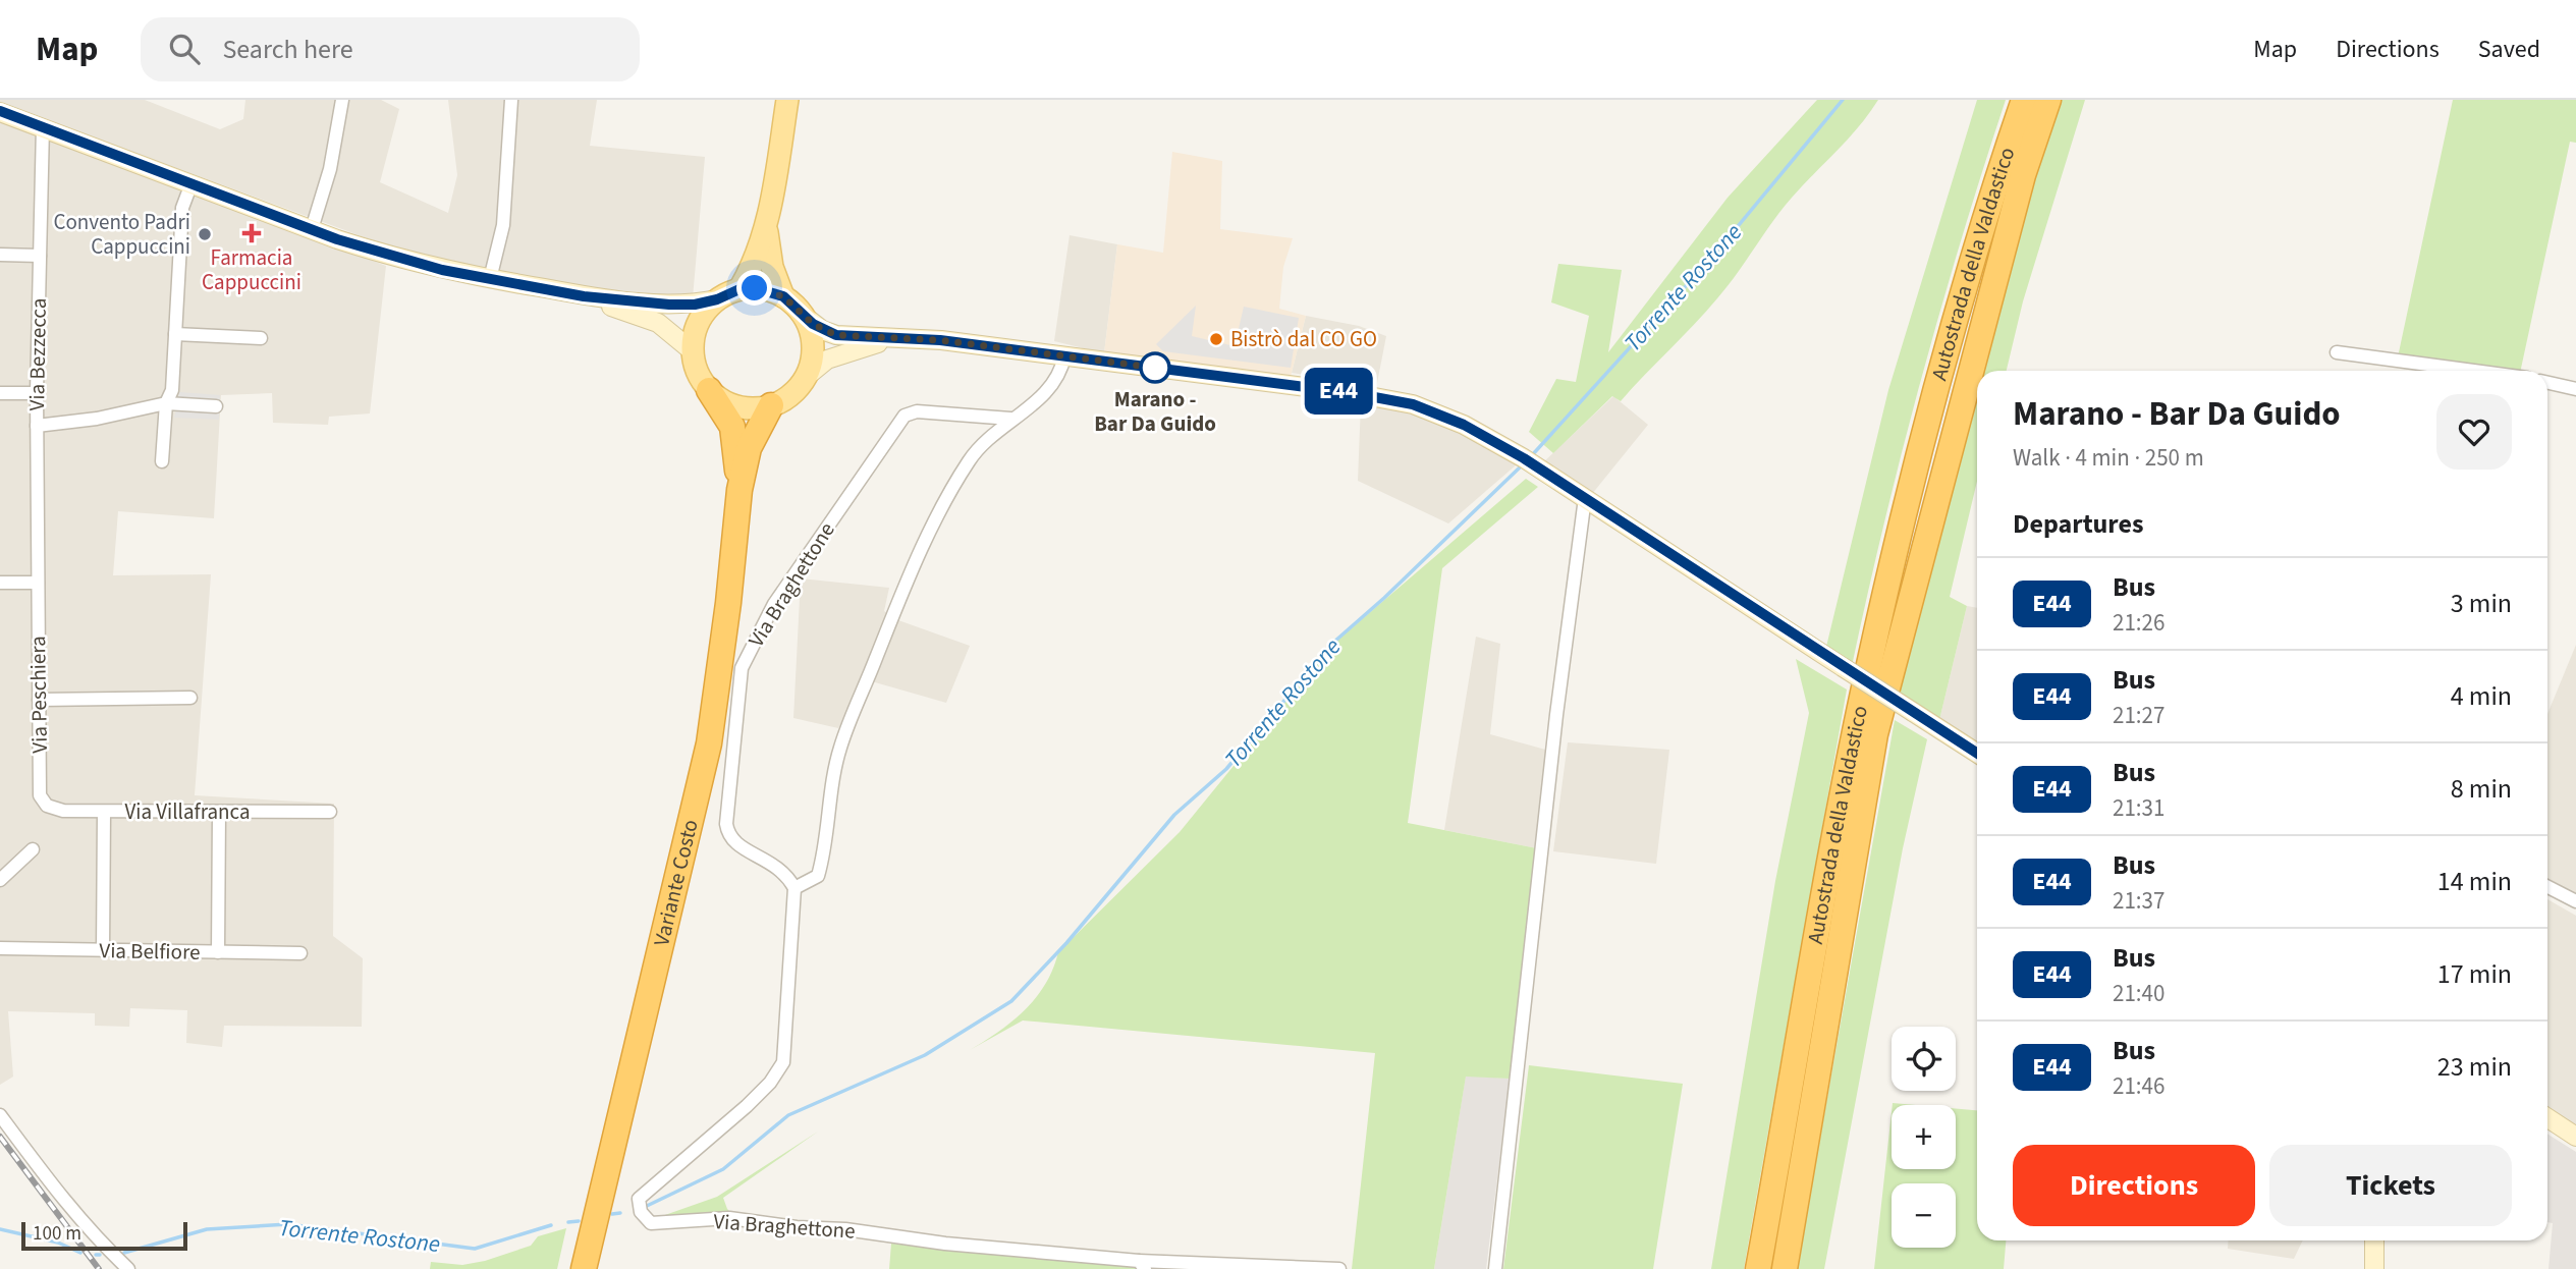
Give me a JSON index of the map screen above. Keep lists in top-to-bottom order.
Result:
{
  "streets": {
    "highway": ["Autostrada della Valdastico", "Variante Costo"],
    "street": [
      "Via Bezzecca",
      "Via Braghettone",
      "Via Peschiera",
      "Via Villafranca",
      "Via Belfiore"
    ]
  },
  "crossings": [
    ["Via Bezzecca", "Via Peschiera"],
    ["Via Peschiera", "Via Villafranca"]
  ],
  "water": ["Torrente Rostone"],
  "places": {
    "health": ["Farmacia Cappuccini"],
    "other": ["Convento Padri Cappuccini", "Bistrò dal CO GO", "Marano - Bar Da Guido"]
  },
  "lines": ["bus line E44"],
  "scale_bar": "100 m",
  "page": {
    "header": "Map",
    "search": "Search here",
    "nav": ["Map", "Directions", "Saved"],
    "on_map": "E44",
    "heading": [
      ["Marano - Bar Da Guido", "Walk · 4 min · 250 m"],
      "Departures"
    ],
    "list": [
      {
        "mark": "E44",
        "name": "Bus",
        "note": "21:26",
        "value": "3 min"
      },
      {
        "mark": "E44",
        "name": "Bus",
        "note": "21:27",
        "value": "4 min"
      },
      {
        "mark": "E44",
        "name": "Bus",
        "note": "21:31",
        "value": "8 min"
      },
      {
        "mark": "E44",
        "name": "Bus",
        "note": "21:37",
        "value": "14 min"
      },
      {
        "mark": "E44",
        "name": "Bus",
        "note": "21:40",
        "value": "17 min"
      },
      {
        "mark": "E44",
        "name": "Bus",
        "note": "21:46",
        "value": "23 min"
      }
    ],
    "map_buttons": ["+", "−"],
    "buttons": ["Directions", "Tickets"],
    "scale": "100 m"
  }
}
